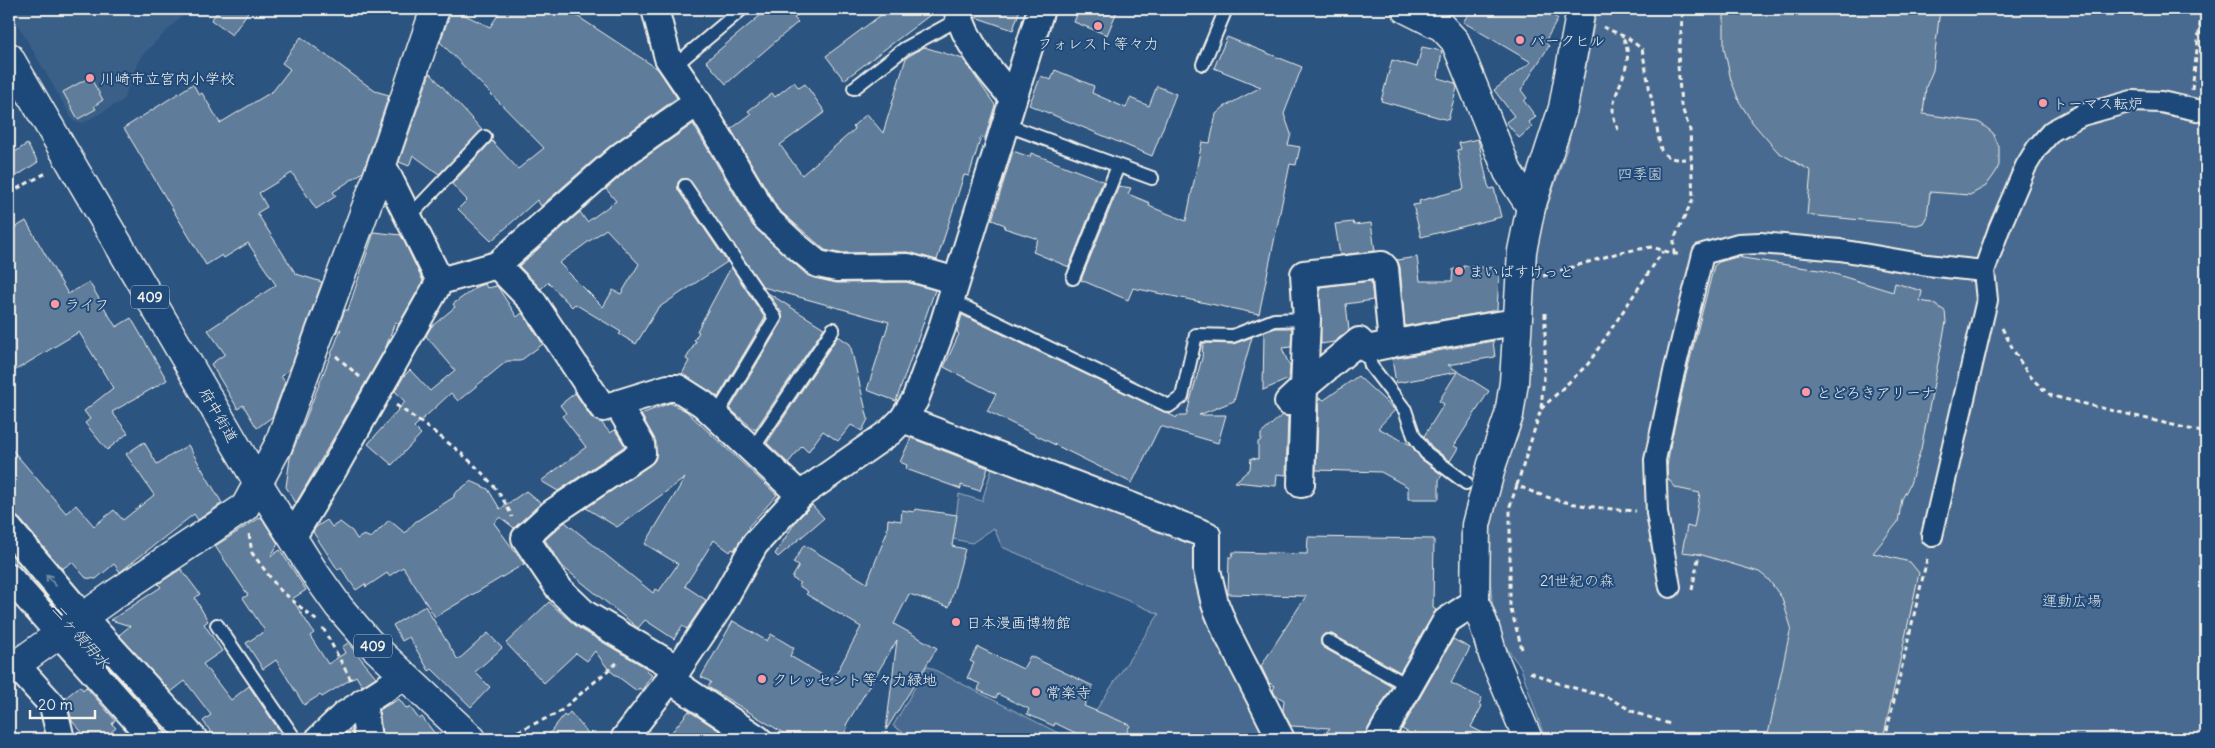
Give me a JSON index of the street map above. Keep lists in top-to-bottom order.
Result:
{
  "streets": {
    "main road": ["409", "府中街道"]
  },
  "water": ["二ヶ領用水"],
  "parks": ["四季園", "21世紀の森", "運動広場"],
  "places": [
    "フォレスト等々力",
    "パークヒル",
    "川崎市立宮内小学校",
    "トーマス転炉",
    "まいばすけっと",
    "ライフ",
    "とどろきアリーナ",
    "日本漫画博物館",
    "クレッセント等々力緑地",
    "常楽寺"
  ],
  "scale_bar": "20 m"
}
